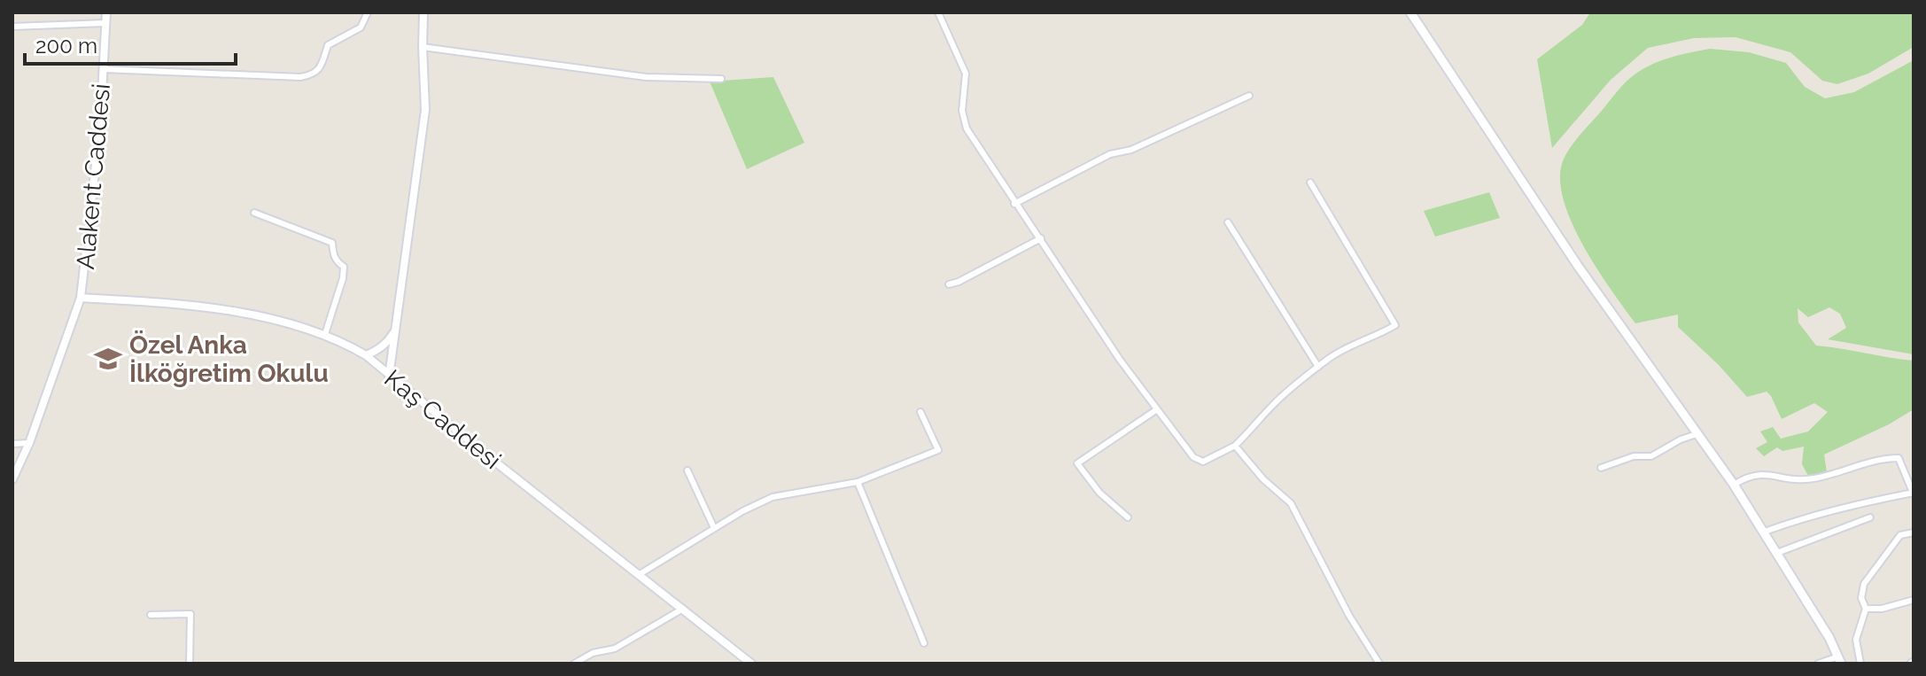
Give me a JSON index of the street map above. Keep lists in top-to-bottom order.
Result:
{
  "streets": {
    "street": ["Alakent Caddesi", "Kaş Caddesi"]
  },
  "crossings": [
    ["Alakent Caddesi", "Kaş Caddesi"]
  ],
  "places": {
    "school or university": ["Özel Anka İlköğretim Okulu"]
  },
  "scale_bar": "200 m"
}
